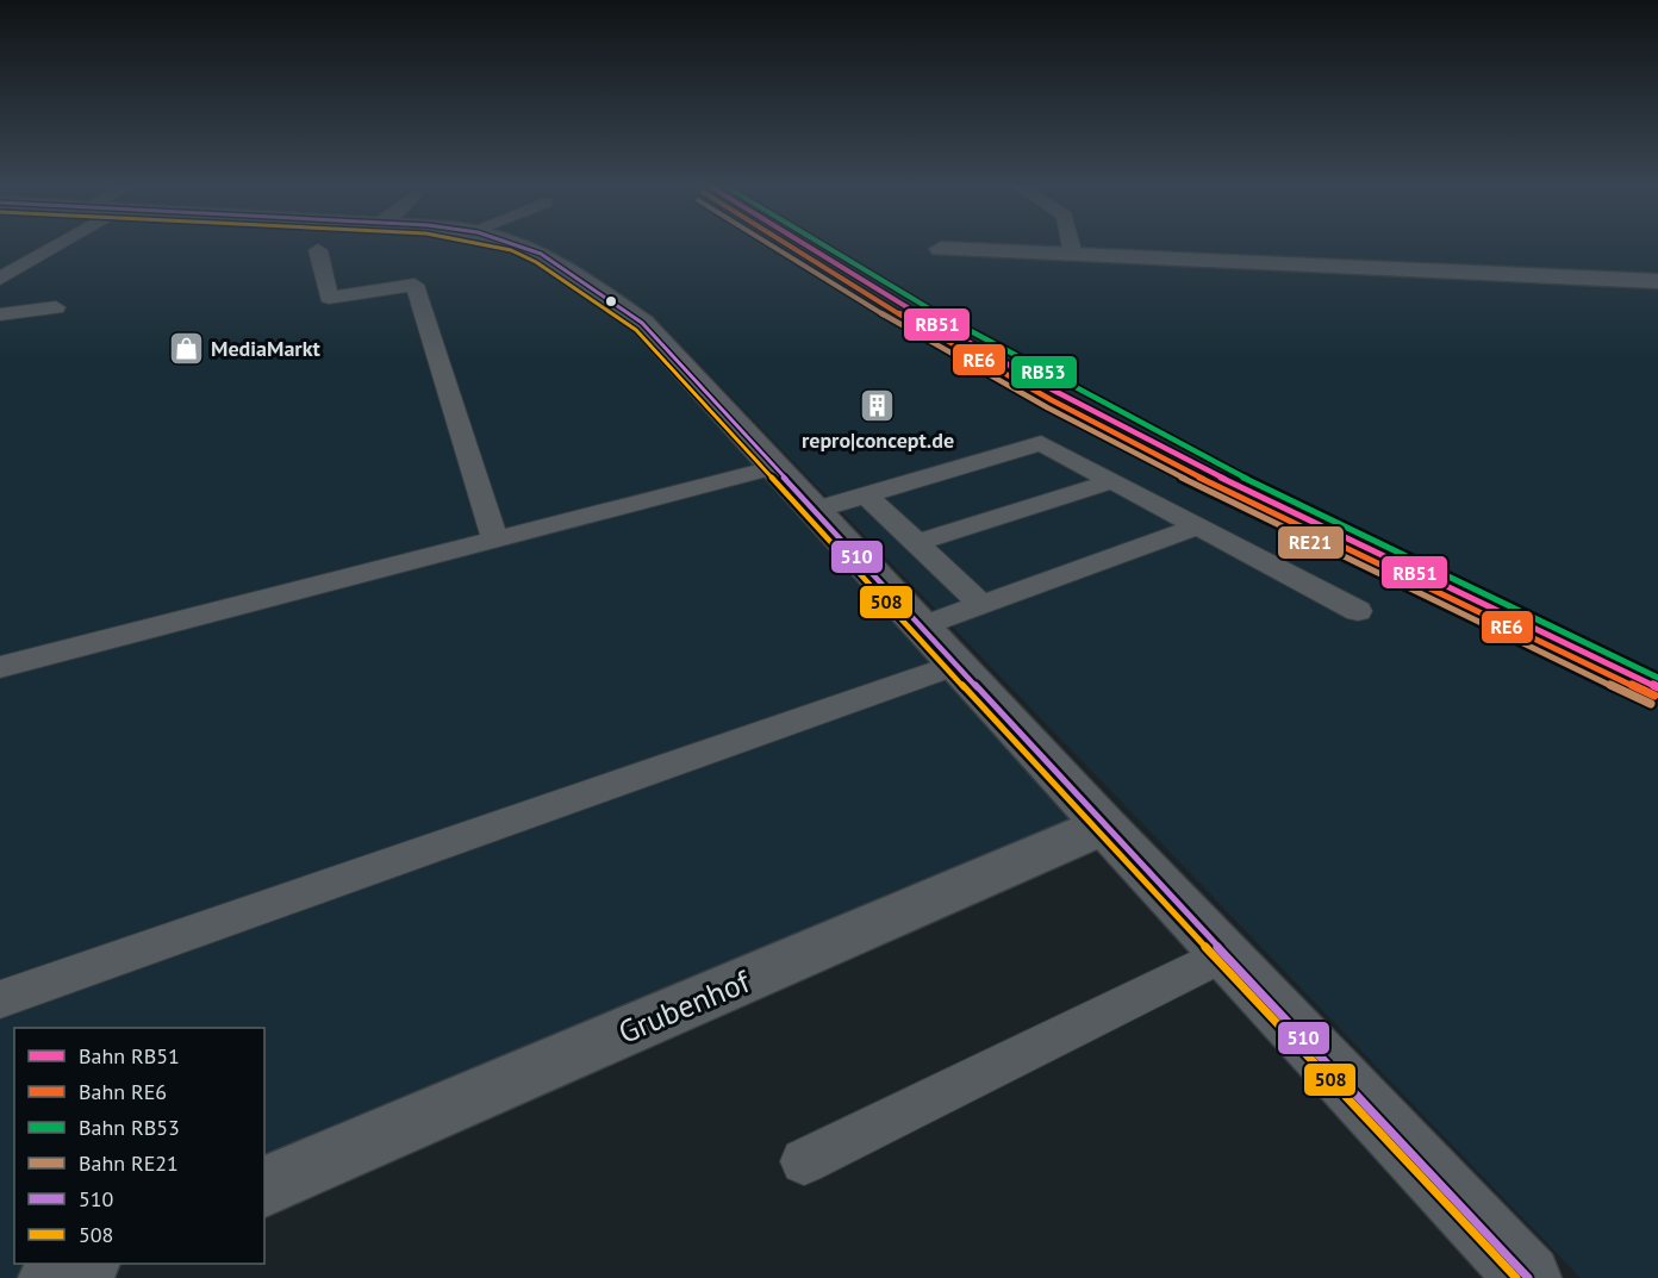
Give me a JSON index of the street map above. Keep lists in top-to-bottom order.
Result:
{
  "streets": {
    "street": ["Grubenhof"]
  },
  "places": {
    "shop": ["MediaMarkt"],
    "building": ["repro|concept.de"]
  },
  "lines": [
    "rail line RB51",
    "rail line RE6",
    "rail line RB53",
    "rail line RE21",
    "transit line 510",
    "transit line 508"
  ],
  "legend": [
    "Bahn RB51",
    "Bahn RE6",
    "Bahn RB53",
    "Bahn RE21",
    "510",
    "508"
  ]
}
